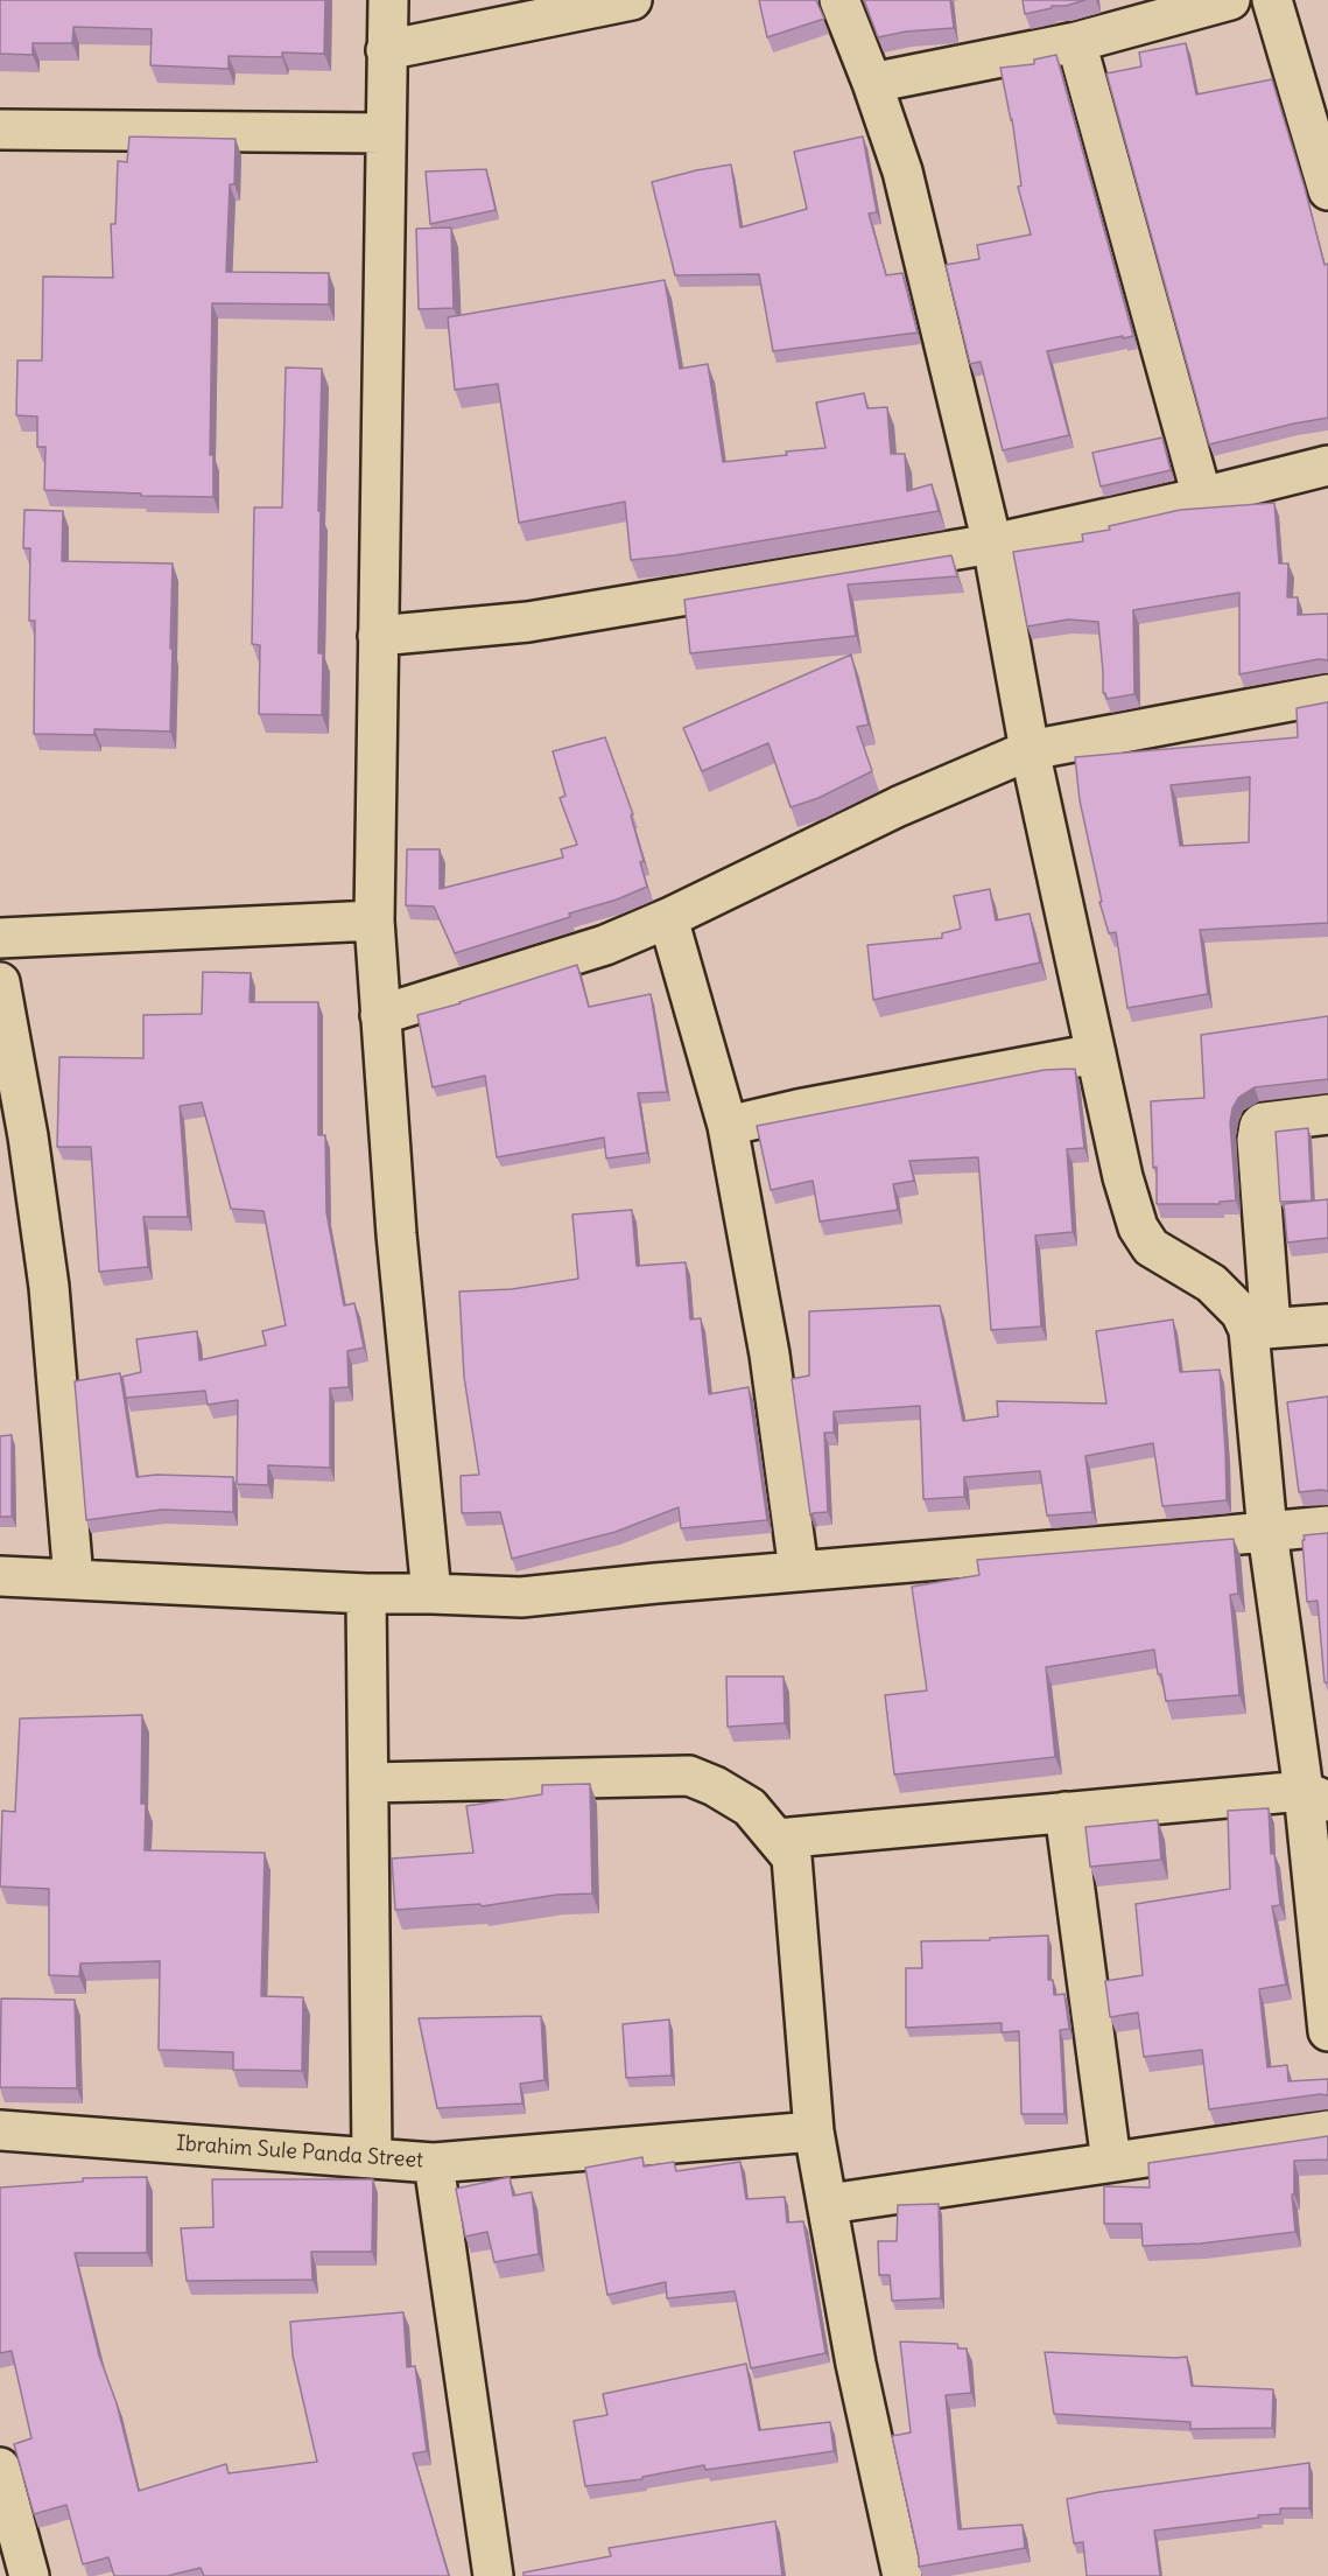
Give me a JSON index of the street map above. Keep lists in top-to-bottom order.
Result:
{
  "streets": {
    "street": ["Ibrahim Sule Panda Street"]
  }
}
